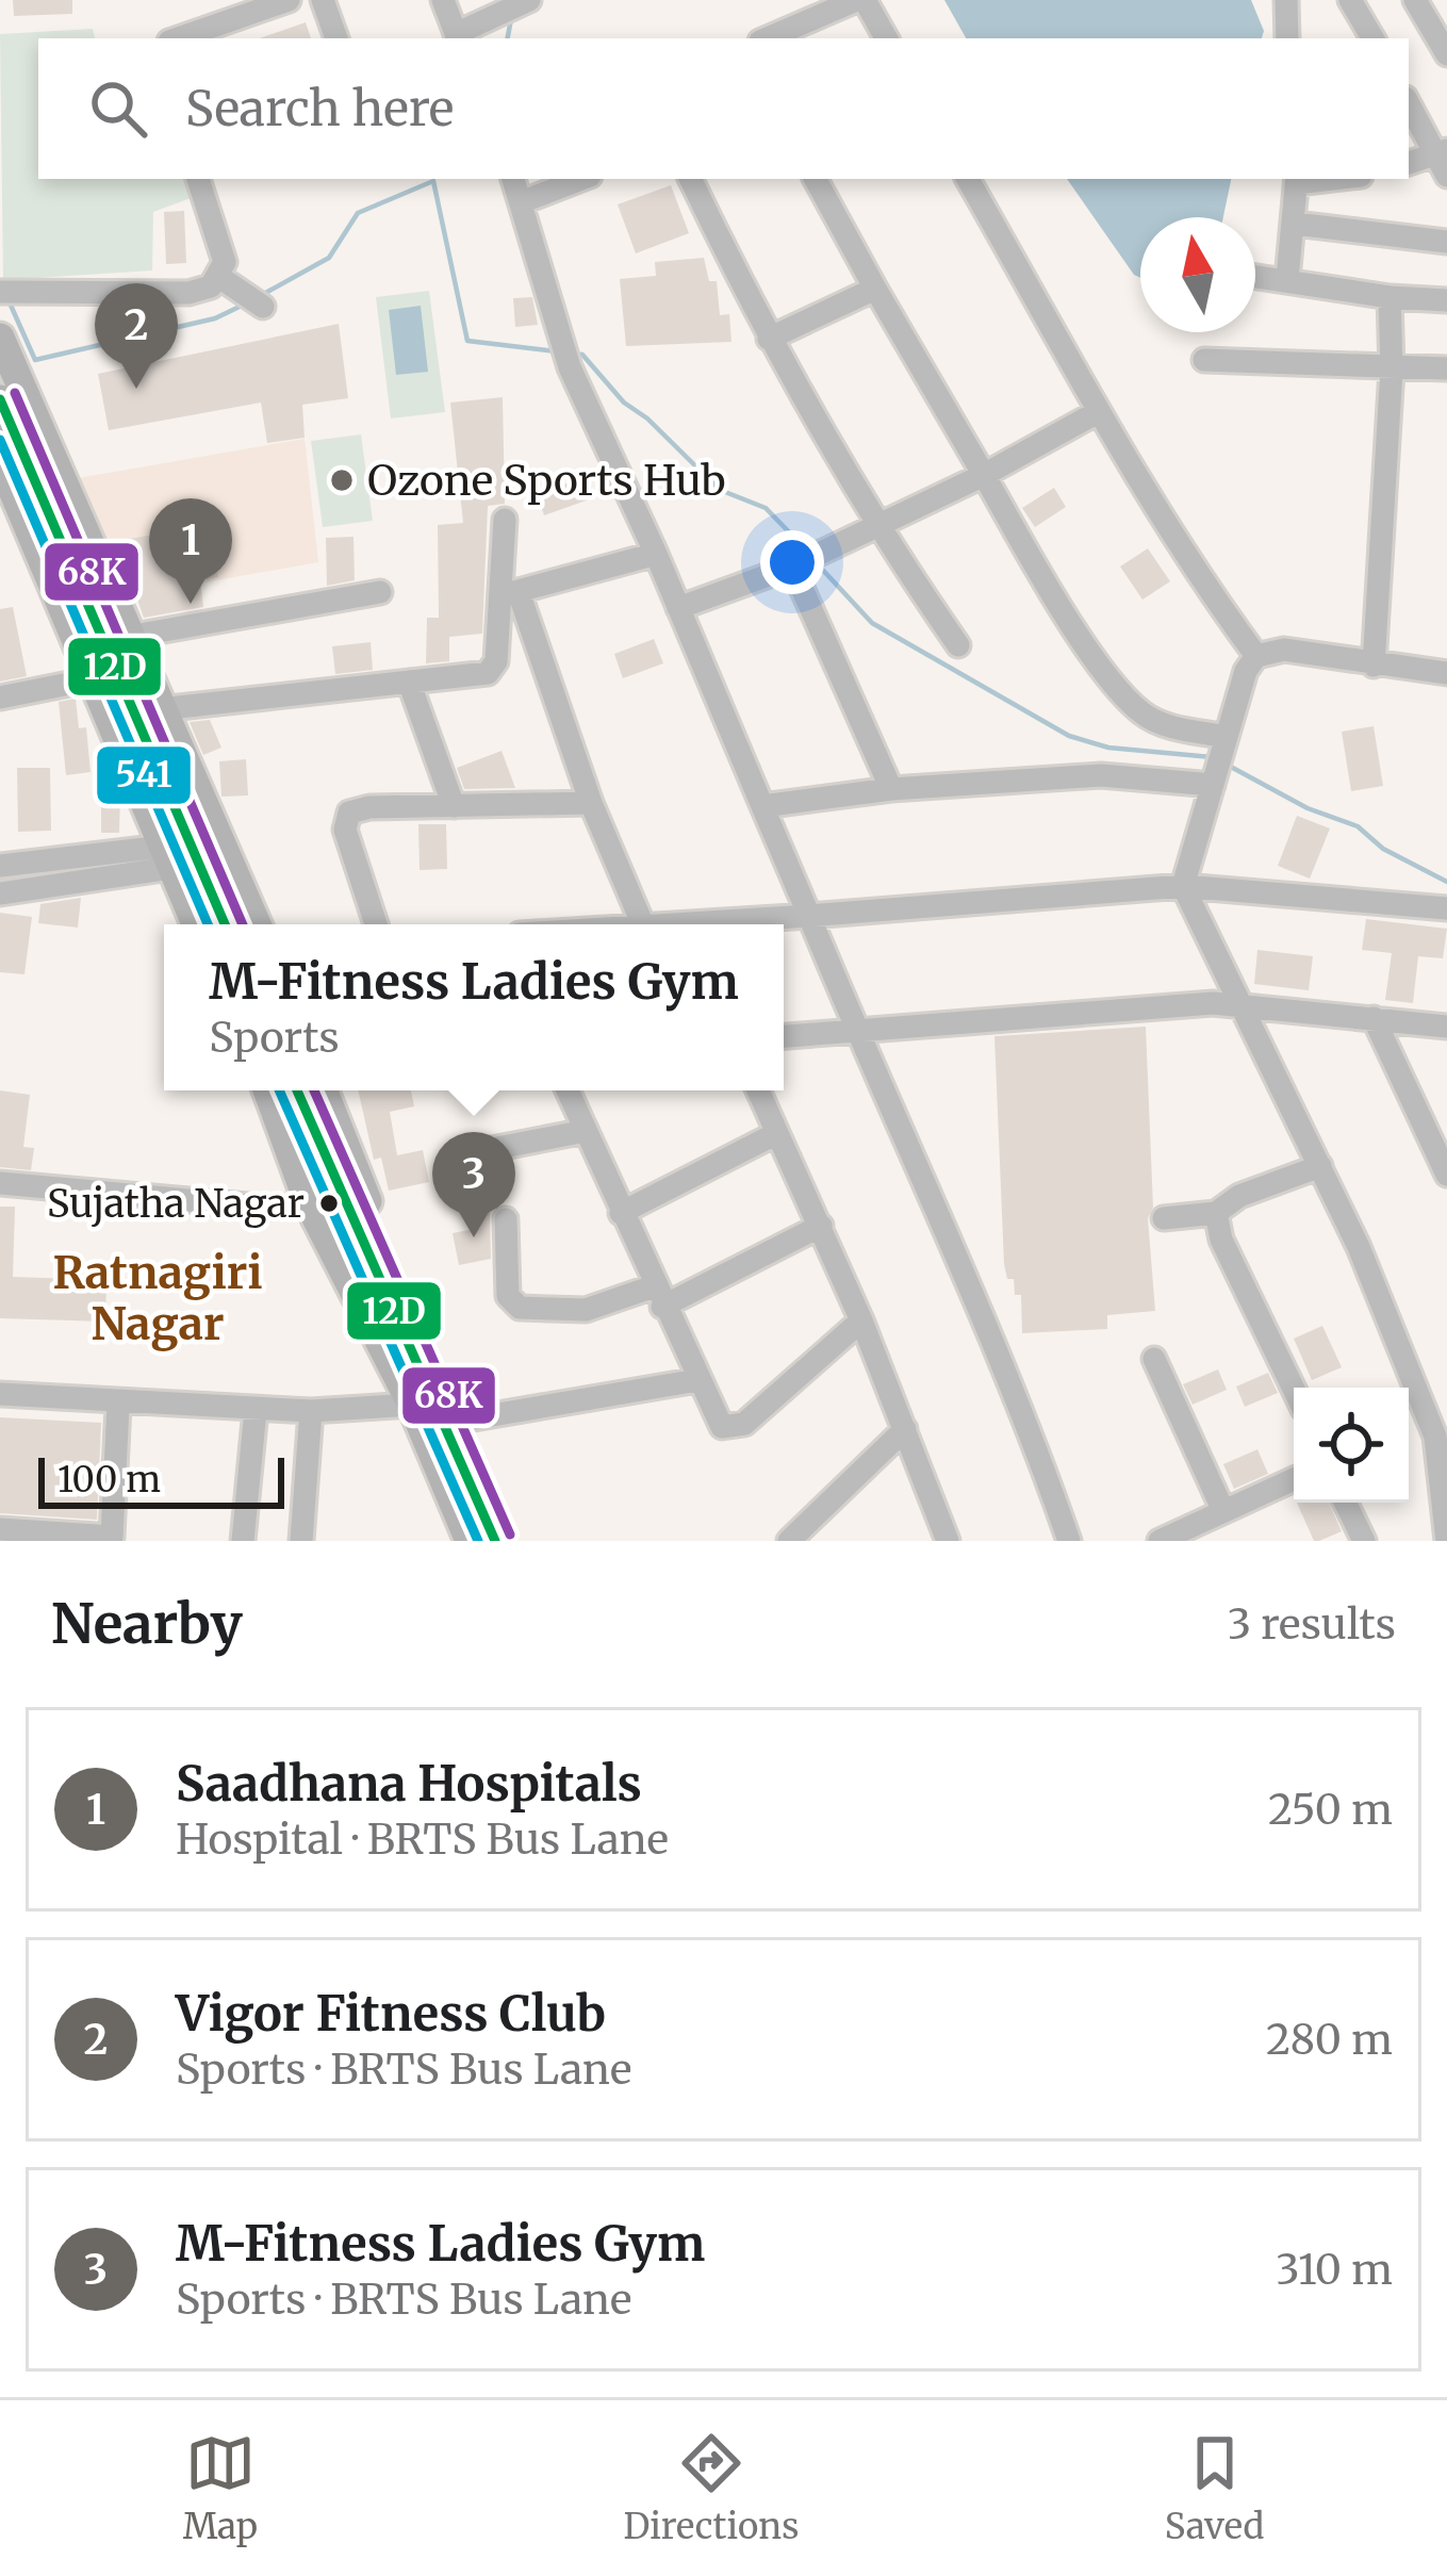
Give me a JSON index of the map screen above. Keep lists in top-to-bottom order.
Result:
{
  "districts": ["Ratnagiri Nagar"],
  "places": ["Ozone Sports Hub", "Sujatha Nagar"],
  "lines": ["transit line 68K", "transit line 12D", "transit line 541"],
  "scale_bar": "100 m",
  "north": "top",
  "page": {
    "search": "Search here",
    "pins": ["2", "1", "3"],
    "popup": ["M-Fitness Ladies Gym", "Sports"],
    "scale": "100 m",
    "heading": ["Nearby", "3 results"],
    "list": [
      {
        "mark": "1",
        "name": "Saadhana Hospitals",
        "note": "Hospital · BRTS Bus Lane",
        "value": "250 m"
      },
      {
        "mark": "2",
        "name": "Vigor Fitness Club",
        "note": "Sports · BRTS Bus Lane",
        "value": "280 m"
      },
      {
        "mark": "3",
        "name": "M-Fitness Ladies Gym",
        "note": "Sports · BRTS Bus Lane",
        "value": "310 m"
      }
    ],
    "nav": ["Map", "Directions", "Saved"]
  }
}
